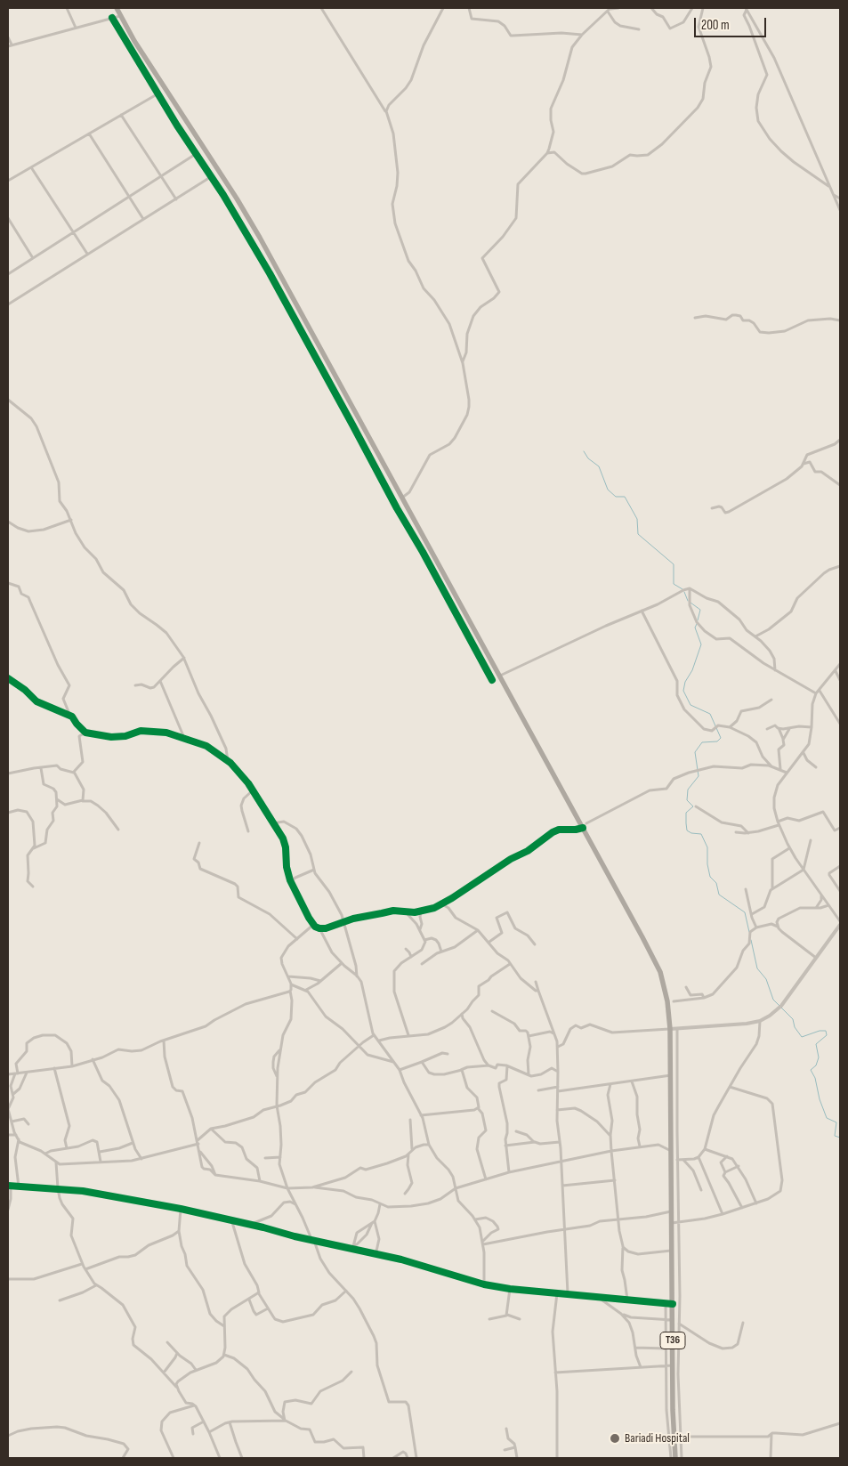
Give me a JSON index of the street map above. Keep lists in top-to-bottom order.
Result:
{
  "streets": {
    "highway": ["T36"]
  },
  "places": ["Bariadi Hospital"],
  "scale_bar": "200 m"
}
